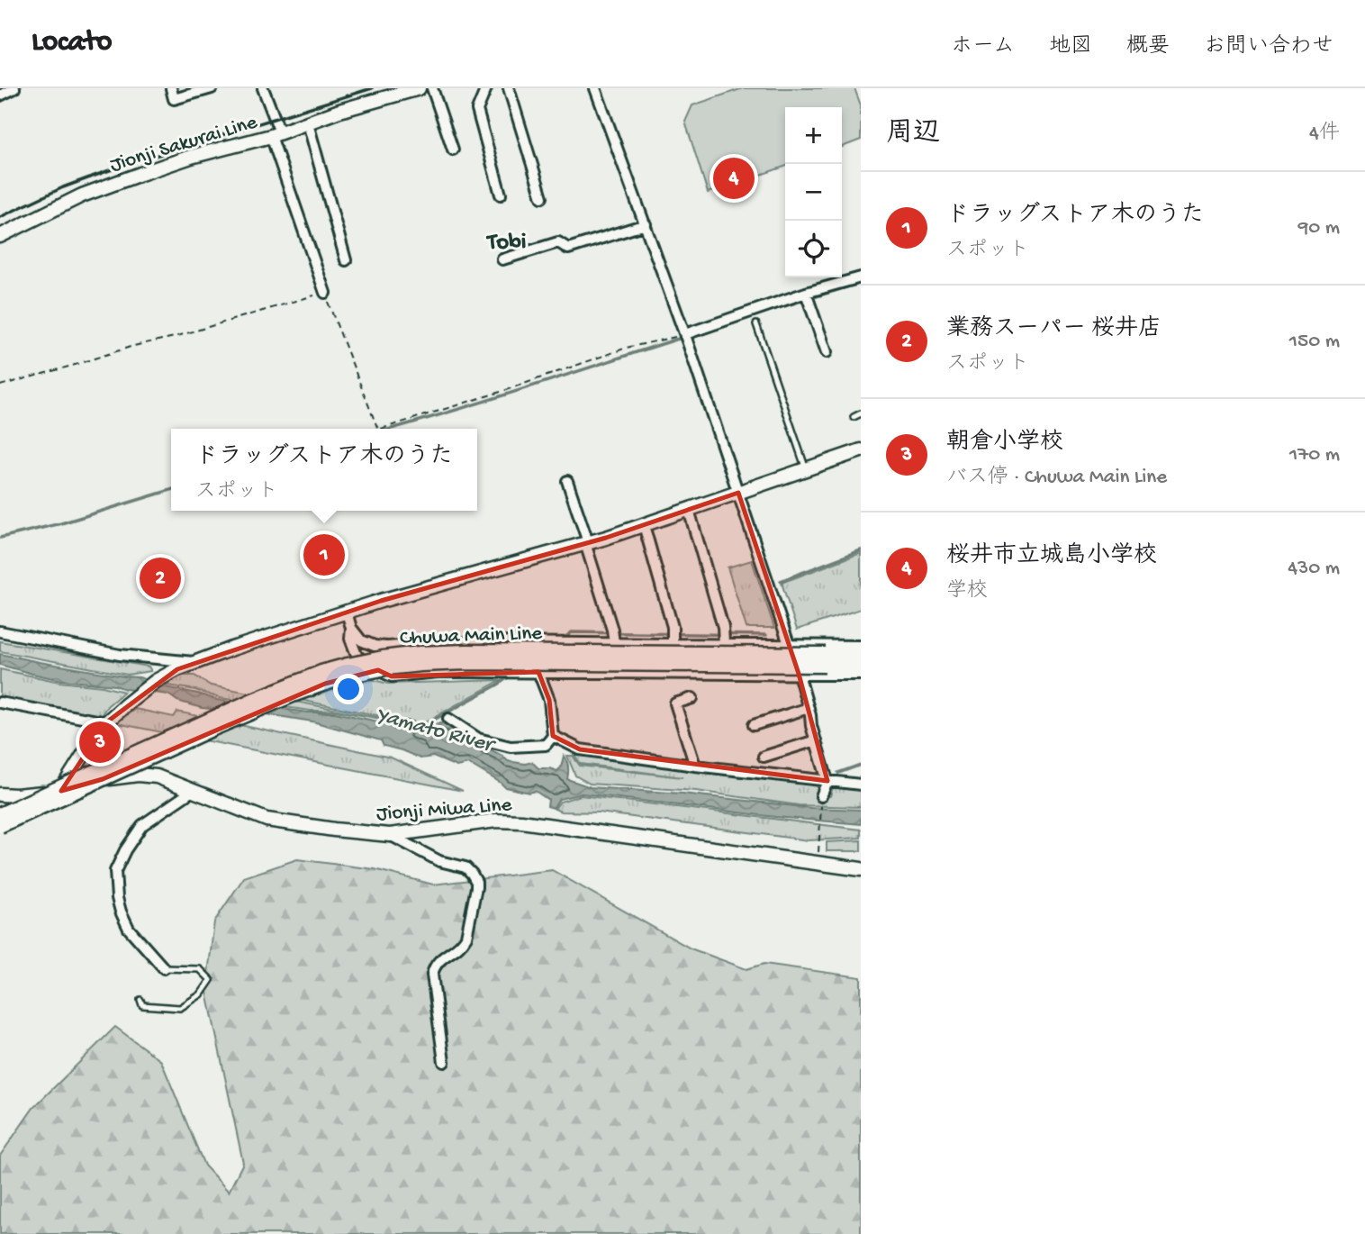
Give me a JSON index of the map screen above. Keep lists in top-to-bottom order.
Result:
{
  "streets": {
    "main road": ["Jionji Sakurai Line", "Chuwa Main Line", "Jionji Miwa Line"]
  },
  "districts": ["Tobi"],
  "water": ["Yamato River"],
  "page": {
    "header": "Locato",
    "nav": [
      "ホーム",
      "地図",
      "概要",
      "お問い合わせ"
    ],
    "heading": ["周辺", "4件"],
    "map_buttons": ["+", "−"],
    "pins": [
      "4",
      "1",
      "2",
      "3"
    ],
    "list": [
      {
        "mark": "1",
        "name": "ドラッグストア木のうた",
        "note": "スポット",
        "value": "90 m"
      },
      {
        "mark": "2",
        "name": "業務スーパー 桜井店",
        "note": "スポット",
        "value": "150 m"
      },
      {
        "mark": "3",
        "name": "朝倉小学校",
        "note": "バス停 · Chuwa Main Line",
        "value": "170 m"
      },
      {
        "mark": "4",
        "name": "桜井市立城島小学校",
        "note": "学校",
        "value": "430 m"
      }
    ],
    "popup": ["ドラッグストア木のうた", "スポット"]
  }
}
